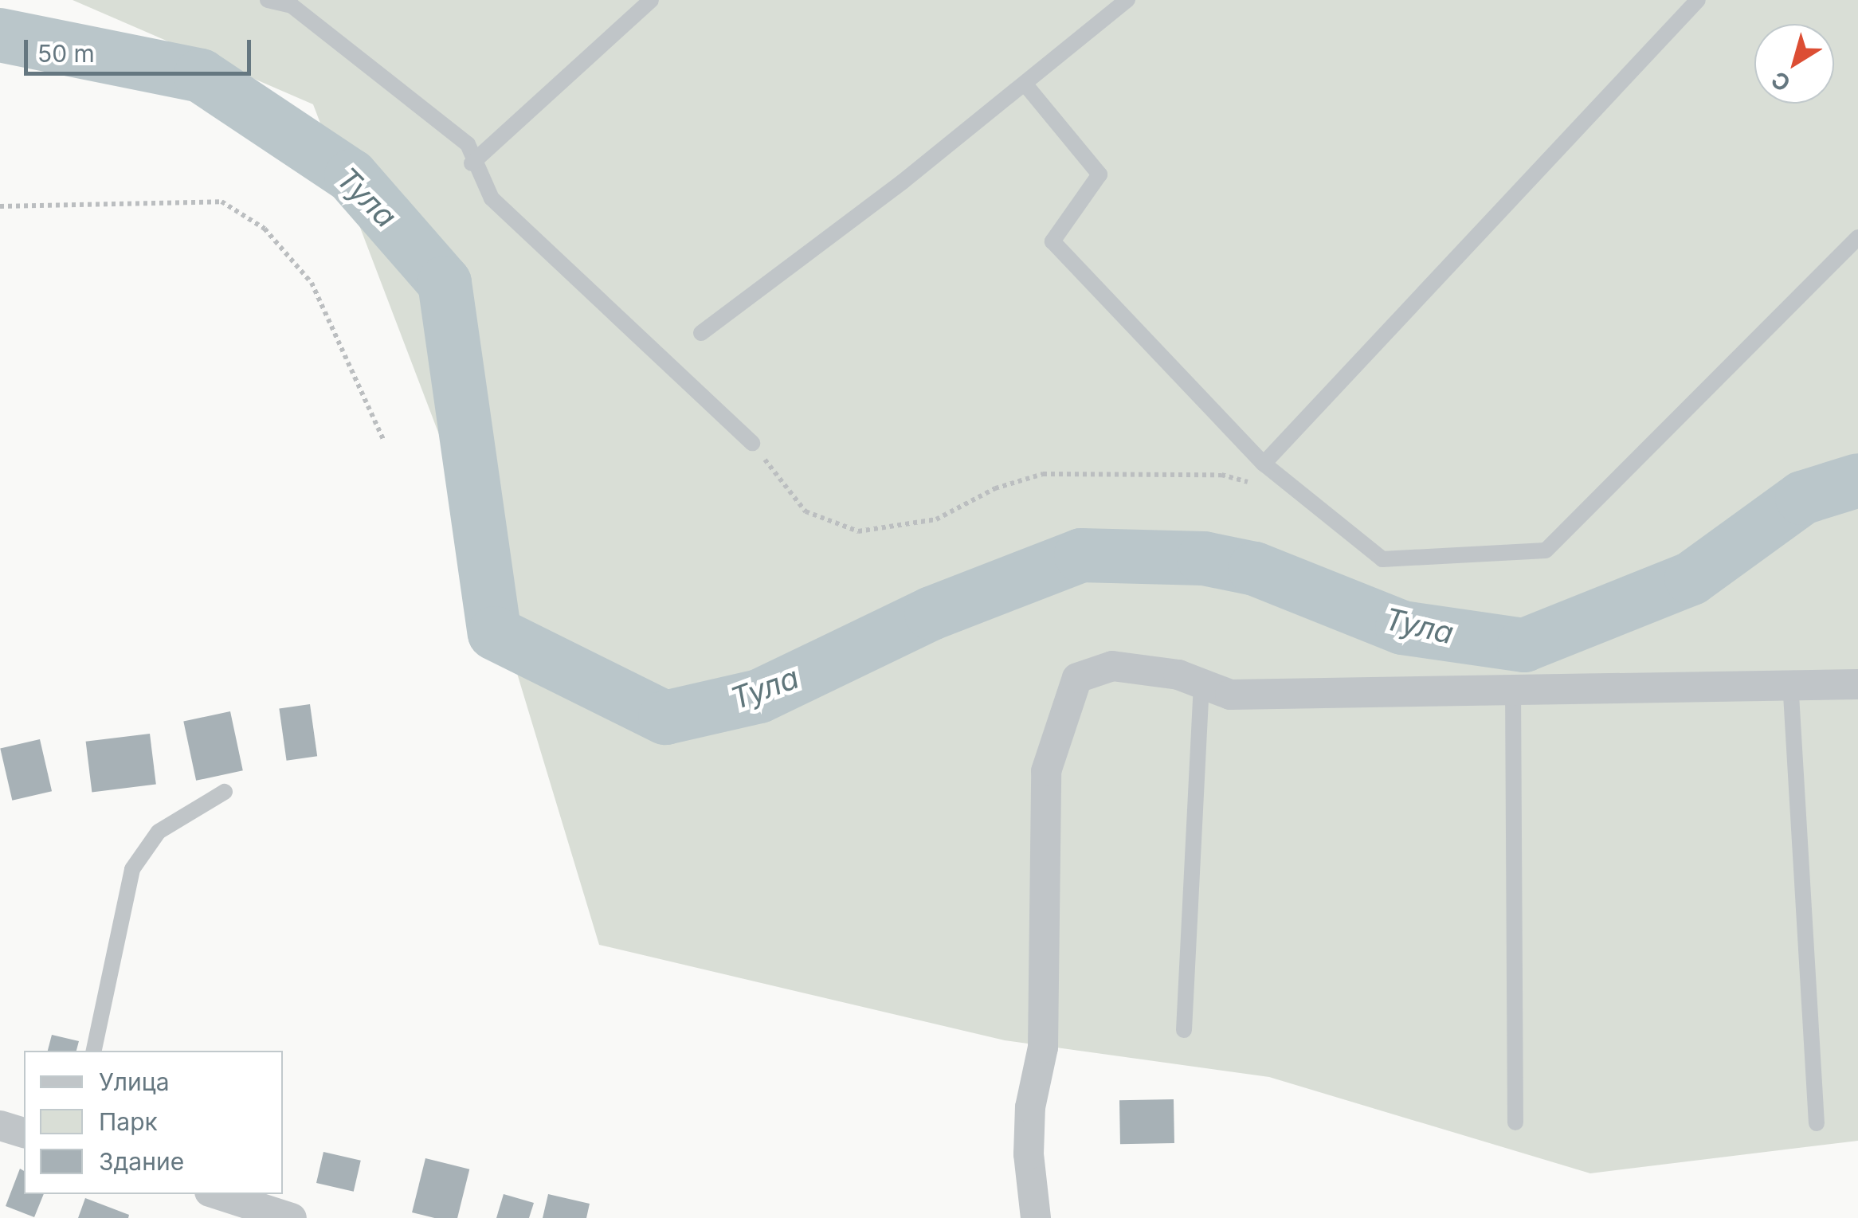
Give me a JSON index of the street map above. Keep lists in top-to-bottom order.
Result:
{
  "water": ["Тула"],
  "legend": ["Улица", "Парк", "Здание"],
  "scale_bar": "50 m",
  "north": "bottom left"
}
